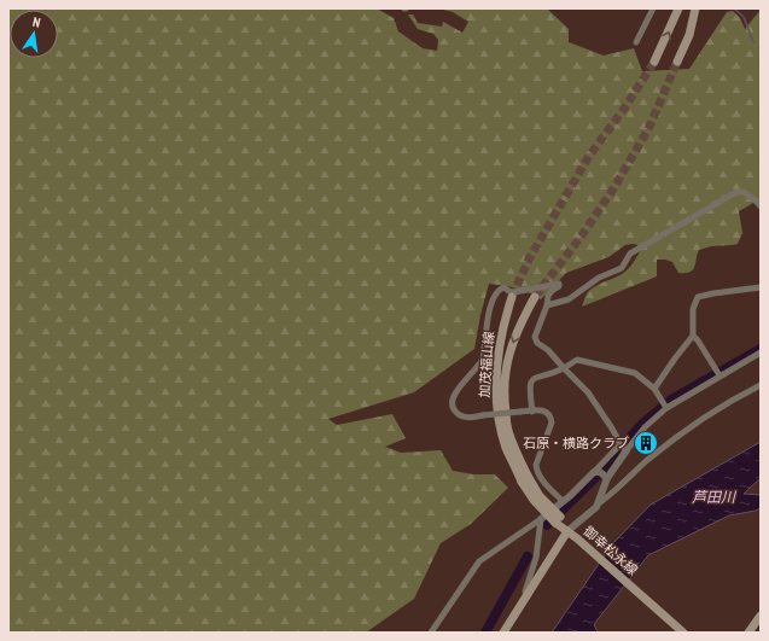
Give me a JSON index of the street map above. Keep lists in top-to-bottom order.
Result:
{
  "streets": {
    "main road": ["加茂福山線", "御幸松永線"]
  },
  "crossings": [
    ["加茂福山線", "御幸松永線"]
  ],
  "water": ["芦田川"],
  "places": {
    "building": ["石原・横路クラブ"]
  },
  "north": "top"
}
